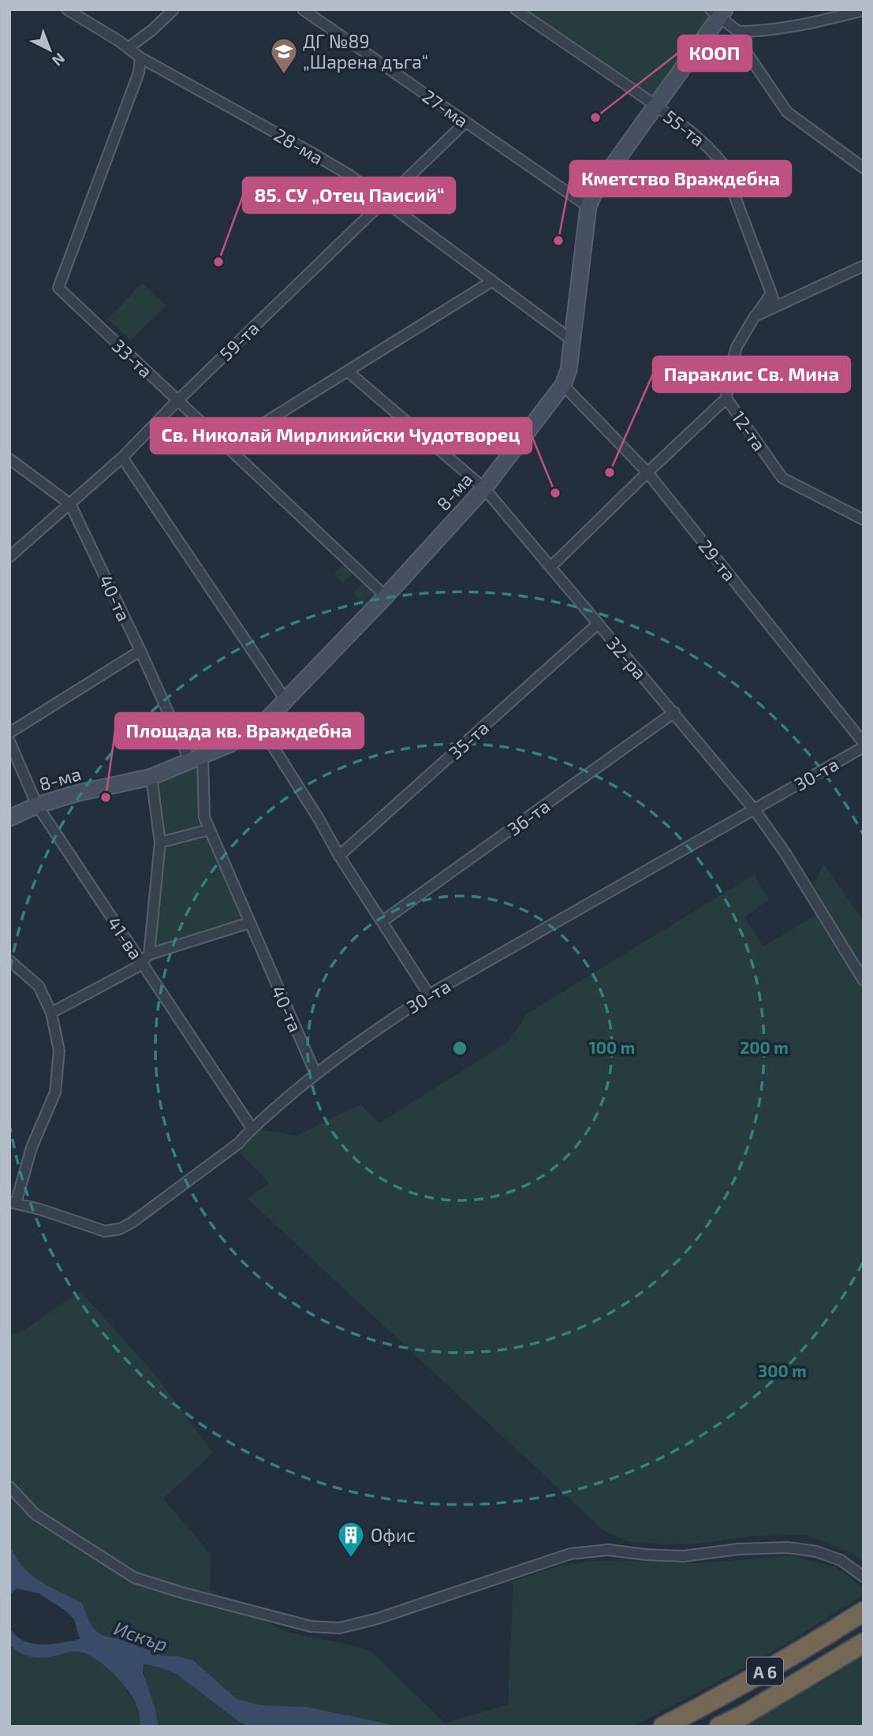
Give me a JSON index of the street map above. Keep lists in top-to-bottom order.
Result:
{
  "streets": {
    "highway": ["A 6"],
    "street": [
      "27-ма",
      "55-та",
      "28-ма",
      "59-та",
      "33-та",
      "12-та",
      "8-ма",
      "29-та",
      "40-та",
      "32-ра",
      "35-та",
      "30-та",
      "36-та",
      "41-ва"
    ]
  },
  "crossings": [
    ["27-ма", "59-та"],
    ["27-ма", "8-ма"],
    ["55-та", "12-та"],
    ["55-та", "8-ма"],
    ["28-ма", "59-та"],
    ["28-ма", "33-та"],
    ["28-ма", "8-ма"],
    ["59-та", "33-та"],
    ["59-та", "40-та"],
    ["33-та", "8-ма"],
    ["8-ма", "29-та"],
    ["8-ма", "40-та"],
    ["8-ма", "32-ра"],
    ["8-ма", "41-ва"],
    ["29-та", "30-та"],
    ["40-та", "30-та"],
    ["32-ра", "35-та"],
    ["32-ра", "30-та"],
    ["32-ра", "36-та"],
    ["30-та", "41-ва"]
  ],
  "water": ["Искър"],
  "places": {
    "school or university": ["ДГ №89 „Шарена дъга“"],
    "other": [
      "КООП",
      "Кметство Враждебна",
      "85. СУ „Отец Паисий“",
      "Параклис Св. Мина",
      "Св. Николай Мирликийски Чудотворец",
      "Площада кв. Враждебна"
    ],
    "building": ["Офис"]
  },
  "north": "bottom right",
  "rings": ["100 m", "200 m", "300 m"]
}
